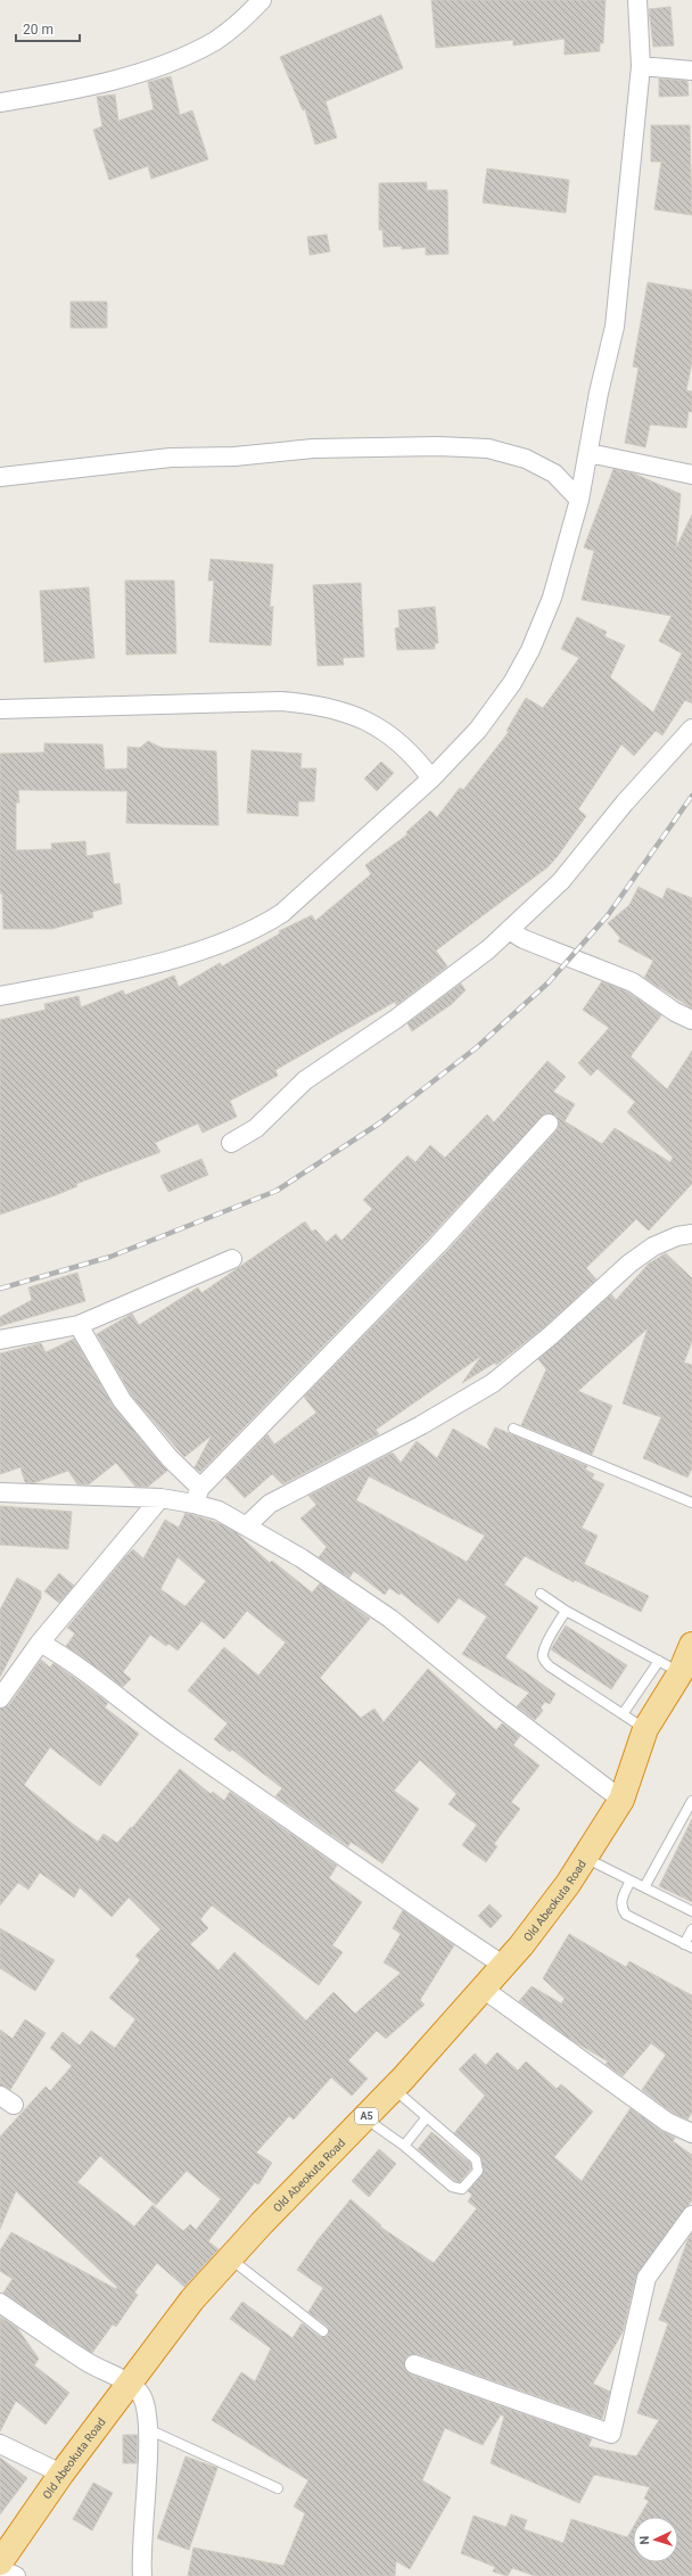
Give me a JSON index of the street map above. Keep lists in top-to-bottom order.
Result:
{
  "streets": {
    "highway": ["Old Abeokuta Road", "A5"]
  },
  "scale_bar": "20 m",
  "north": "left"
}
